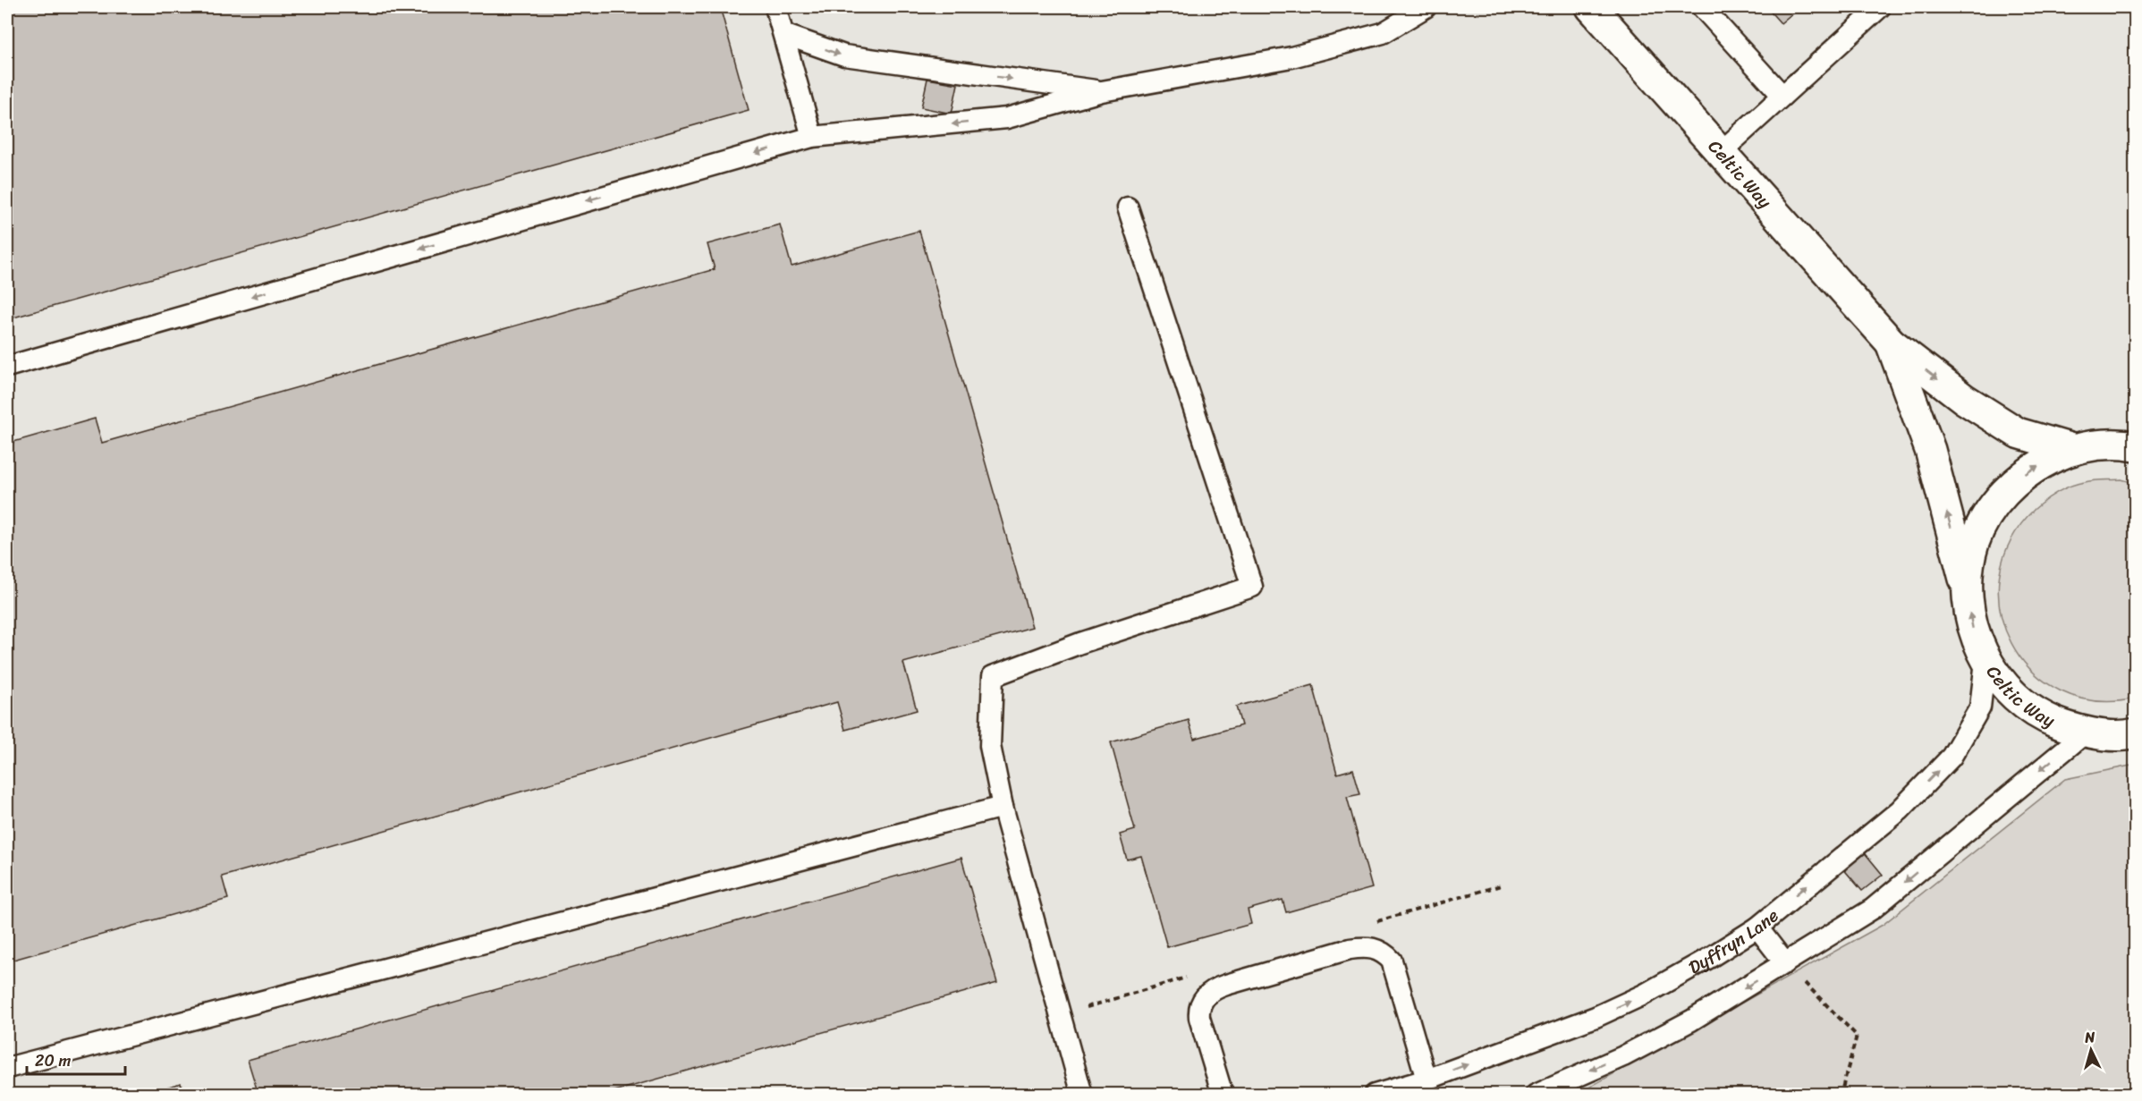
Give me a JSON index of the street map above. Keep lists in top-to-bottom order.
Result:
{
  "streets": {
    "street": ["Celtic Way"],
    "lane": ["Dyffryn Lane"]
  },
  "crossings": [
    ["Celtic Way", "Dyffryn Lane"]
  ],
  "scale_bar": "20 m",
  "north": "top"
}
